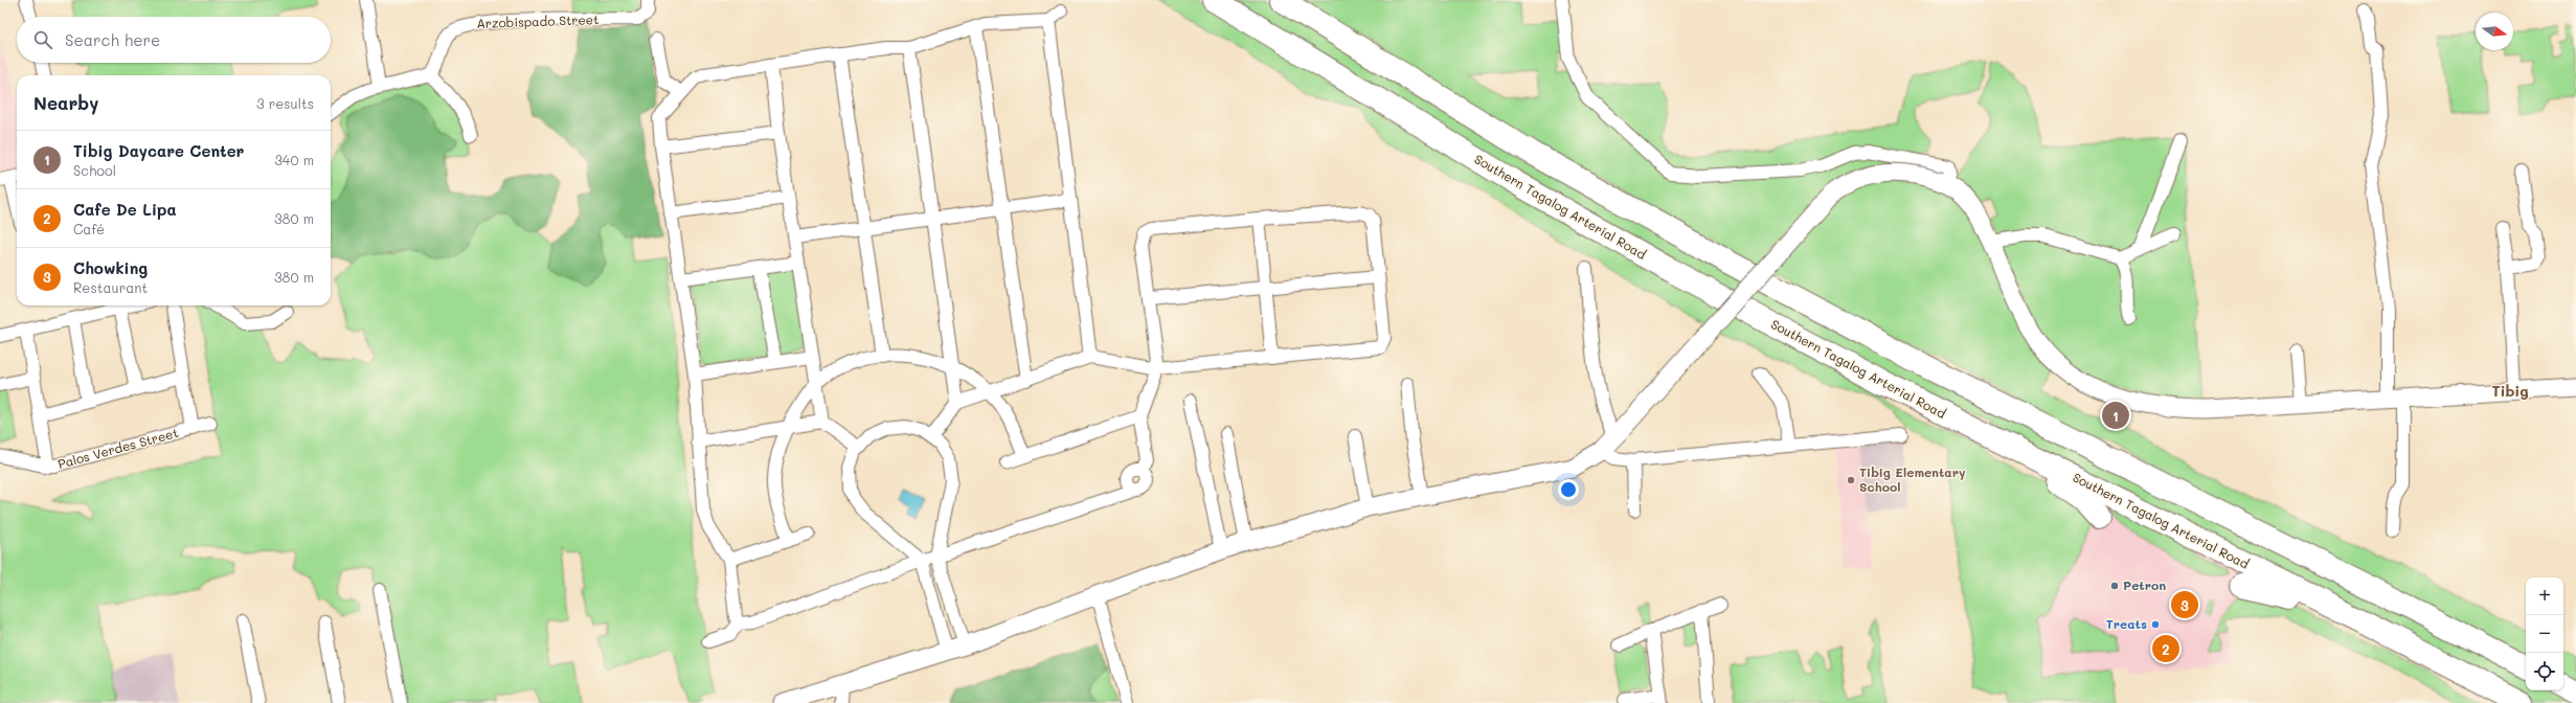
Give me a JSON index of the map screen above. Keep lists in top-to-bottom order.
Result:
{
  "streets": {
    "highway": ["Southern Tagalog Arterial Road"],
    "street": ["Arzobispado Street", "Palos Verdes Street"]
  },
  "districts": ["Tibig"],
  "places": ["Tibig Elementary School", "Petron", "Treats"],
  "north": "right",
  "page": {
    "search": "Search here",
    "heading": ["Nearby", "3 results"],
    "list": [
      {
        "mark": "1",
        "name": "Tibig Daycare Center",
        "note": "School",
        "value": "340 m"
      },
      {
        "mark": "2",
        "name": "Cafe De Lipa",
        "note": "Café",
        "value": "380 m"
      },
      {
        "mark": "3",
        "name": "Chowking",
        "note": "Restaurant",
        "value": "380 m"
      }
    ],
    "pins": ["1", "3", "2"],
    "map_buttons": ["+", "−"]
  }
}
